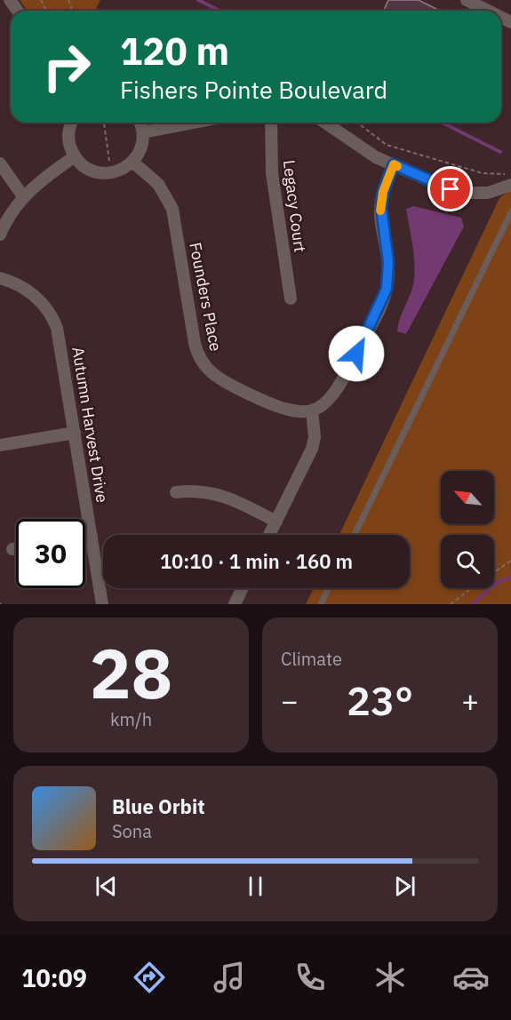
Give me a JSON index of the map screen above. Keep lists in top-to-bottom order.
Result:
{
  "streets": {
    "street": ["Legacy Court", "Founders Place", "Autumn Harvest Drive"]
  },
  "north": "top left",
  "page": {
    "turn": ["120 m", "Fishers Pointe Boulevard"],
    "limit": "30",
    "trip": "10:10 · 1 min · 160 m",
    "tile": [
      ["28", "km/h"],
      "Climate"
    ],
    "heat": ["−", "23°", "+"],
    "song": ["Blue Orbit", "Sona"],
    "tabs": "10:09"
  }
}
